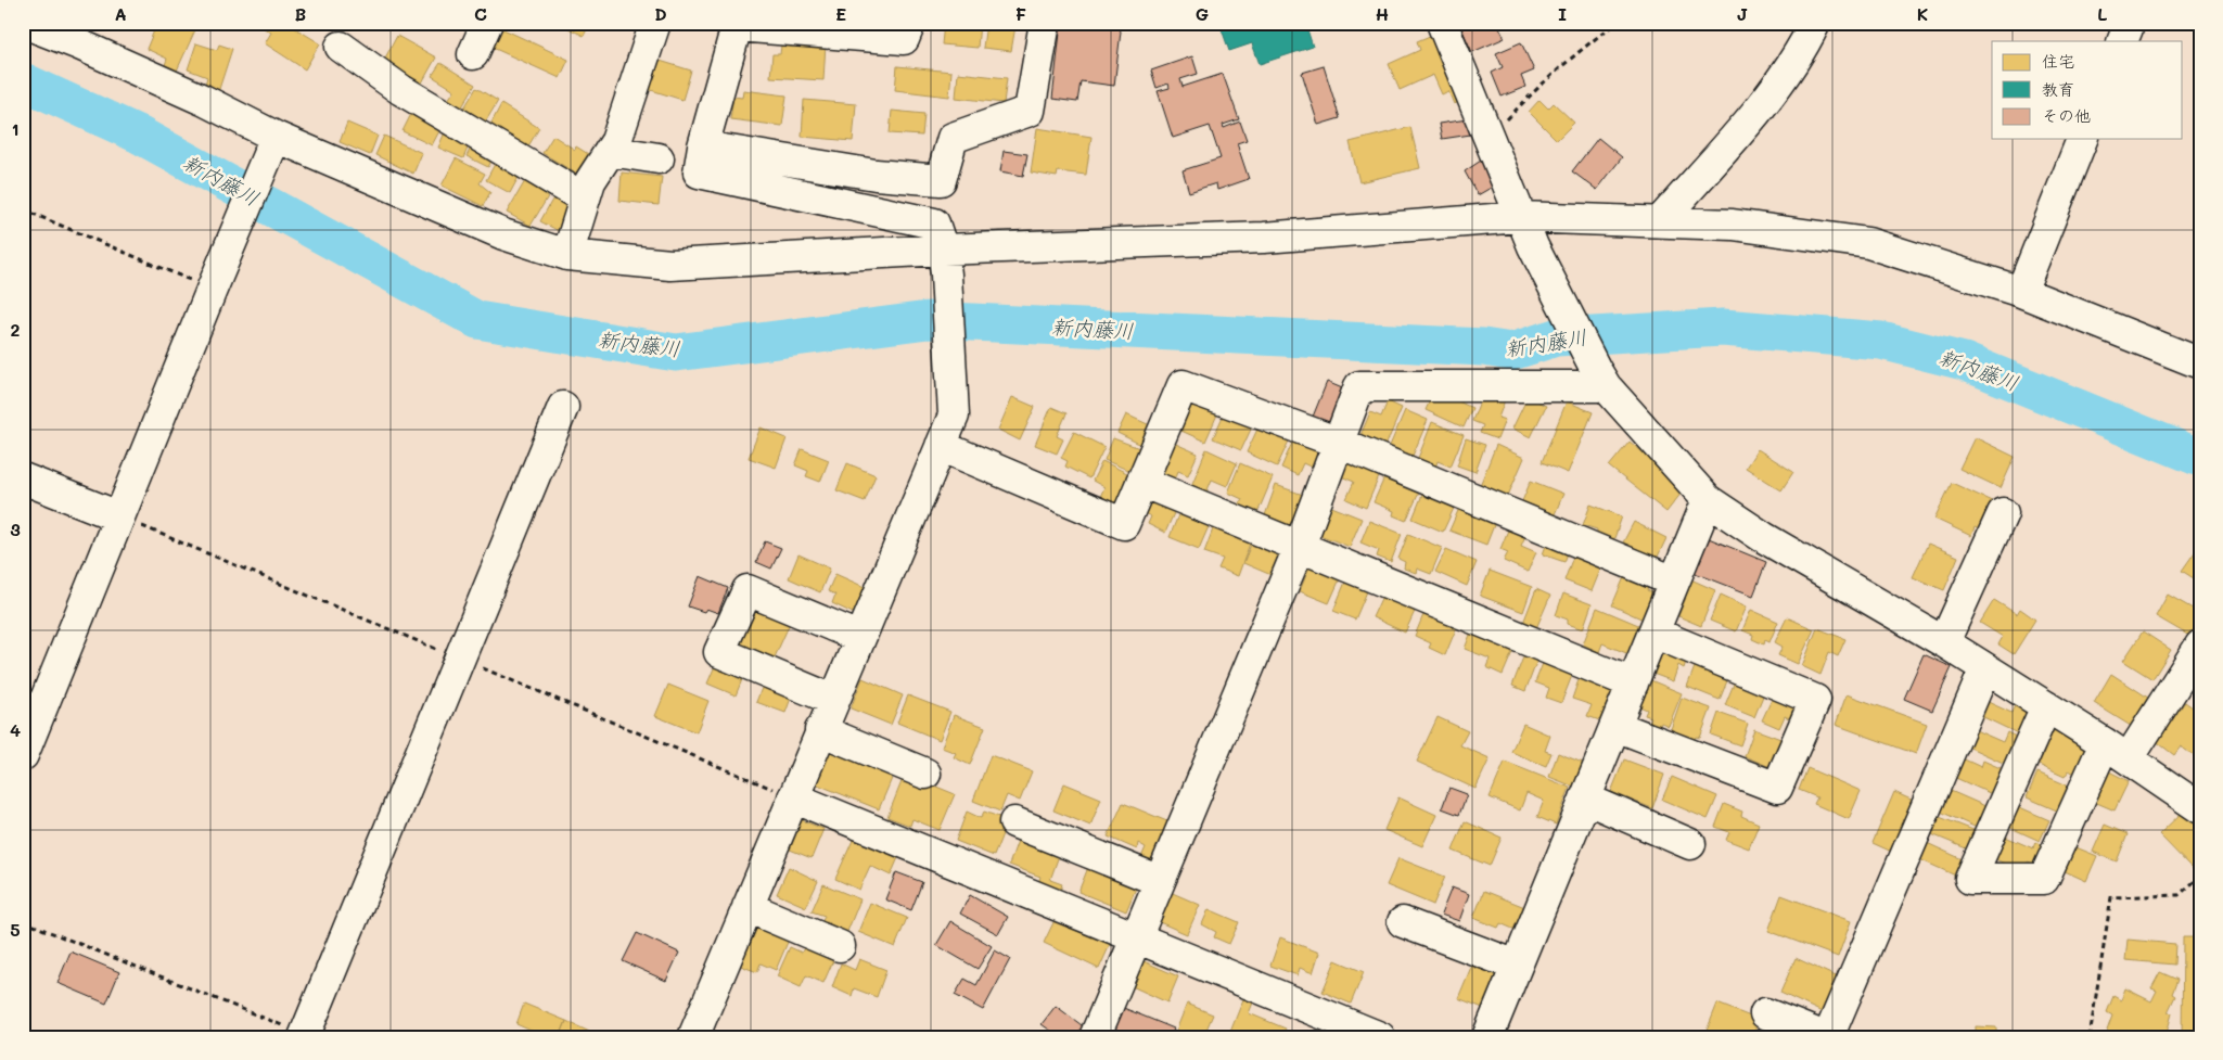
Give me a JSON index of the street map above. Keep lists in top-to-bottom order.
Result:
{
  "water": ["新内藤川"],
  "legend": ["住宅", "教育", "その他"],
  "grid": {
    "columns": [
      "A",
      "B",
      "C",
      "D",
      "E",
      "F",
      "G",
      "H",
      "I",
      "J",
      "K",
      "L"
    ],
    "rows": [
      "1",
      "2",
      "3",
      "4",
      "5"
    ]
  }
}
